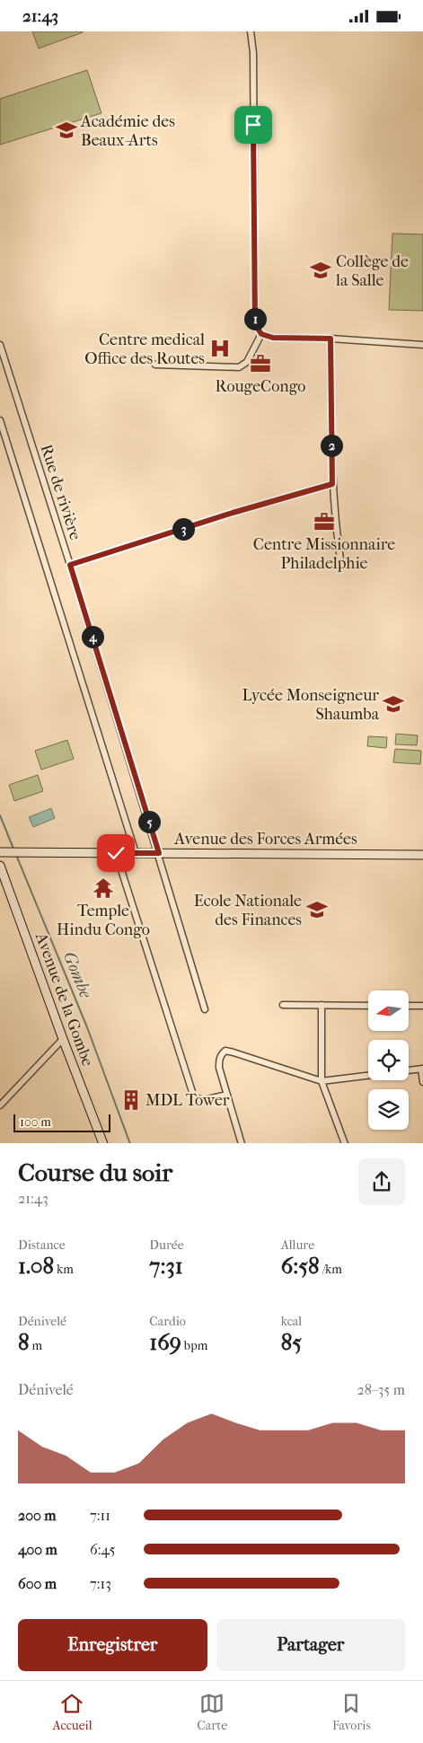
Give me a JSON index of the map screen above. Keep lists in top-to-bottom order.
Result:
{
  "streets": {
    "street": ["Rue de rivière", "Avenue des Forces Armées", "Avenue de la Gombe"]
  },
  "crossings": [
    ["Rue de rivière", "Avenue des Forces Armées"]
  ],
  "water": ["Gombe"],
  "places": {
    "school or university": [
      "Académie des Beaux-Arts",
      "Collège de la Salle",
      "Lycée Monseigneur Shaumba",
      "Ecole Nationale des Finances"
    ],
    "hospital": ["Centre medical Office des Routes"],
    "office": ["RougeCongo", "Centre Missionnaire Philadelphie"],
    "temple": ["Temple Hindu Congo"],
    "building": ["MDL Tower"]
  },
  "scale_bar": "100 m",
  "north": "left",
  "page": {
    "status": "21:43",
    "pins": [
      "1",
      "2",
      "3",
      "4",
      "5"
    ],
    "scale": "100 m",
    "heading": ["Course du soir", "21:43"],
    "stats": [
      ["Distance", "1.08 km"],
      ["Durée", "7:31"],
      ["Allure", "6:58 /km"],
      ["Dénivelé", "8 m"],
      ["Cardio", "169 bpm"],
      ["kcal", "85"]
    ],
    "chart": ["Dénivelé", "28–35 m"],
    "list": [
      {
        "name": "200 m",
        "note": "7:11"
      },
      {
        "name": "400 m",
        "note": "6:45"
      },
      {
        "name": "600 m",
        "note": "7:13"
      }
    ],
    "buttons": ["Enregistrer", "Partager"],
    "tabs": ["Accueil", "Carte", "Favoris"]
  }
}
